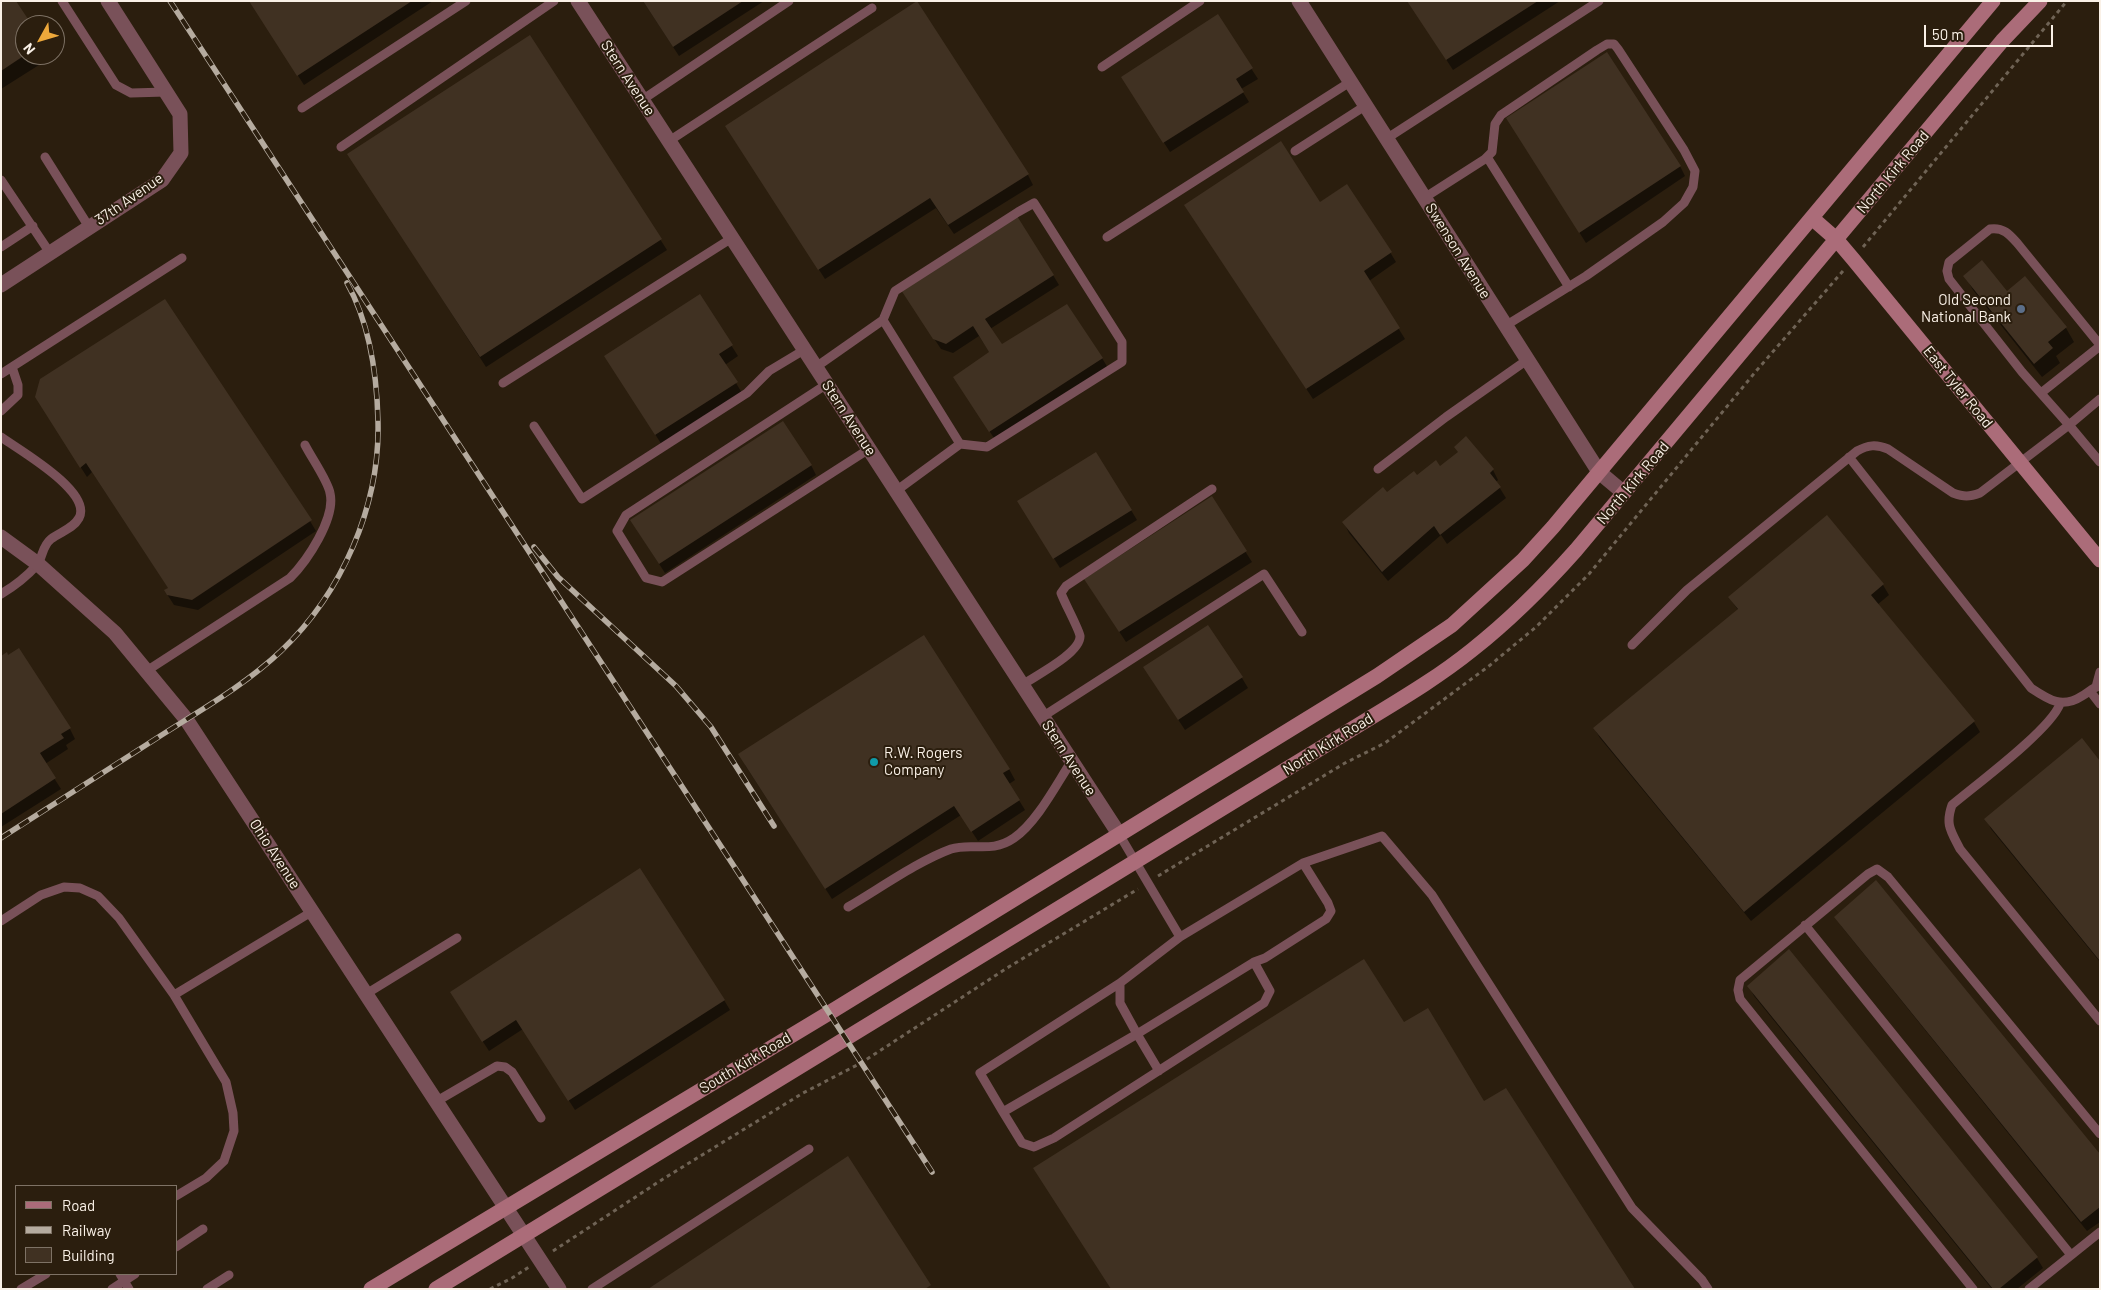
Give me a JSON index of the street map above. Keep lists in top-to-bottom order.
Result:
{
  "streets": {
    "main road": ["North Kirk Road", "East Tyler Road", "South Kirk Road"],
    "street": [
      "Stern Avenue",
      "37th Avenue",
      "Swenson Avenue",
      "Ohio Avenue"
    ]
  },
  "crossings": [
    ["Stern Avenue", "South Kirk Road"],
    ["North Kirk Road", "Swenson Avenue"],
    ["North Kirk Road", "East Tyler Road"],
    ["North Kirk Road", "South Kirk Road"],
    ["Ohio Avenue", "South Kirk Road"]
  ],
  "places": ["Old Second National Bank", "R.W. Rogers Company"],
  "legend": ["Road", "Railway", "Building"],
  "scale_bar": "50 m",
  "north": "bottom left"
}
